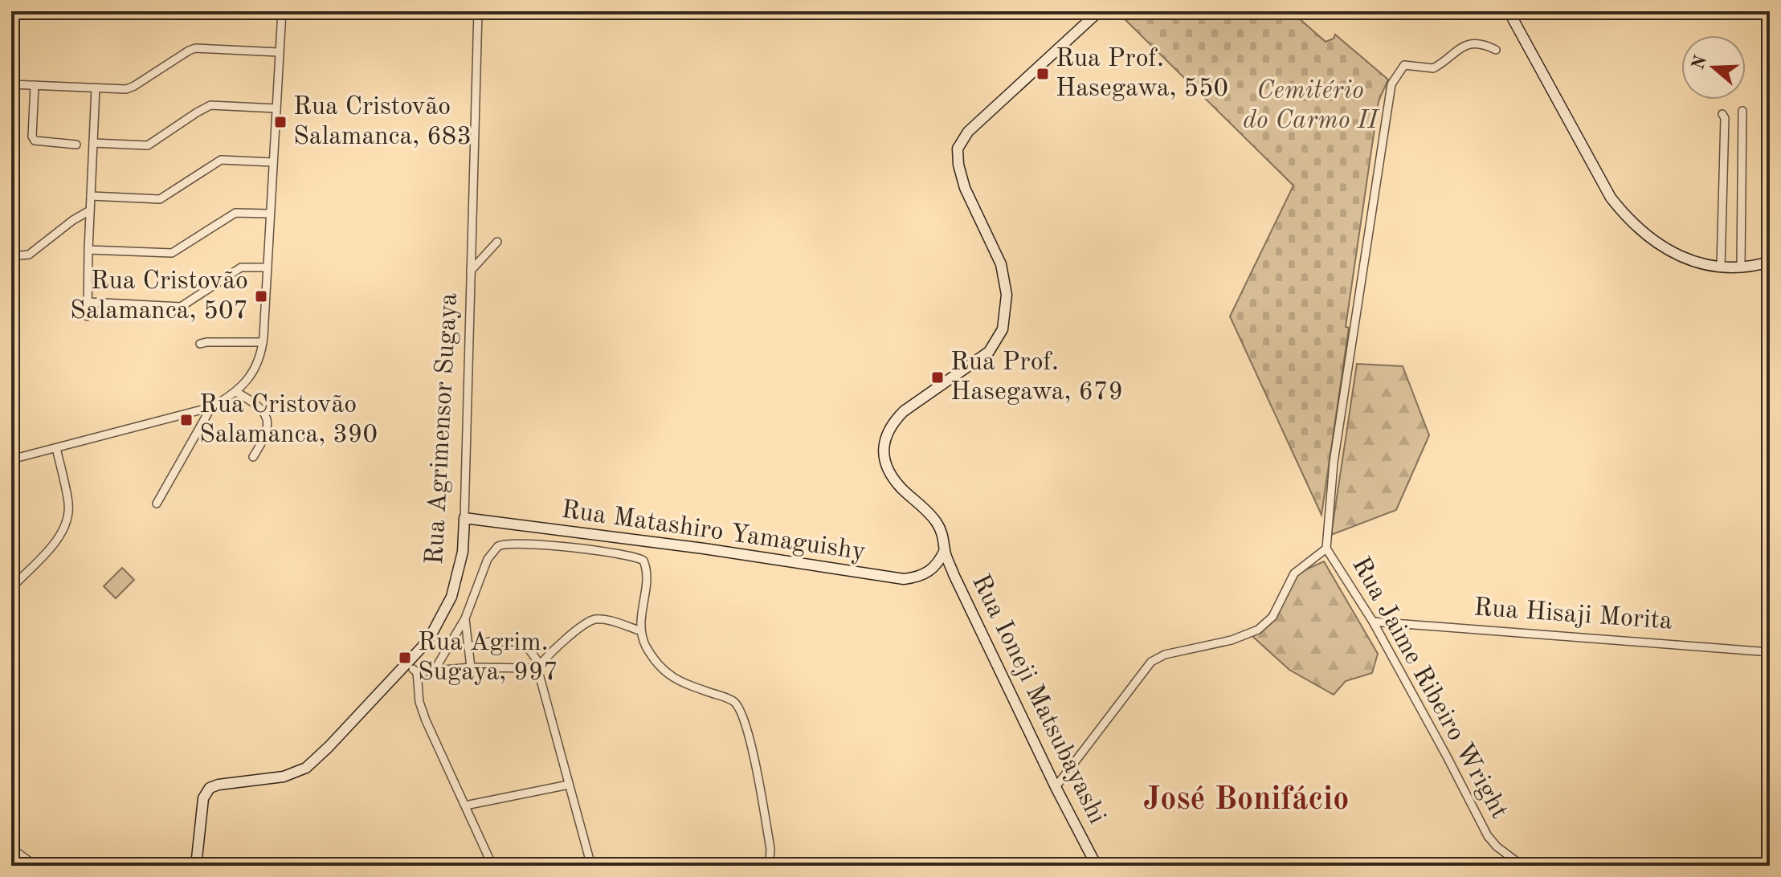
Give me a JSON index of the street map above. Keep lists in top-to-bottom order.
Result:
{
  "streets": {
    "main road": ["Rua Agrimensor Sugaya", "Rua Matashiro Yamaguishy", "Rua Ioneji Matsubayashi"],
    "street": ["Rua Hisaji Morita", "Rua Jaime Ribeiro Wright"]
  },
  "crossings": [
    ["Rua Agrimensor Sugaya", "Rua Matashiro Yamaguishy"],
    ["Rua Matashiro Yamaguishy", "Rua Ioneji Matsubayashi"],
    ["Rua Hisaji Morita", "Rua Jaime Ribeiro Wright"],
    ["Rua Jaime Ribeiro Wright", "Rua Ioneji Matsubayashi"]
  ],
  "districts": ["José Bonifácio"],
  "parks": ["Cemitério do Carmo II"],
  "places": {
    "transit": [
      "Rua Prof. Hasegawa, 550",
      "Rua Cristovão Salamanca, 683",
      "Rua Cristovão Salamanca, 507",
      "Rua Prof. Hasegawa, 679",
      "Rua Cristovão Salamanca, 390",
      "Rua Agrim. Sugaya, 997"
    ]
  },
  "north": "left"
}
